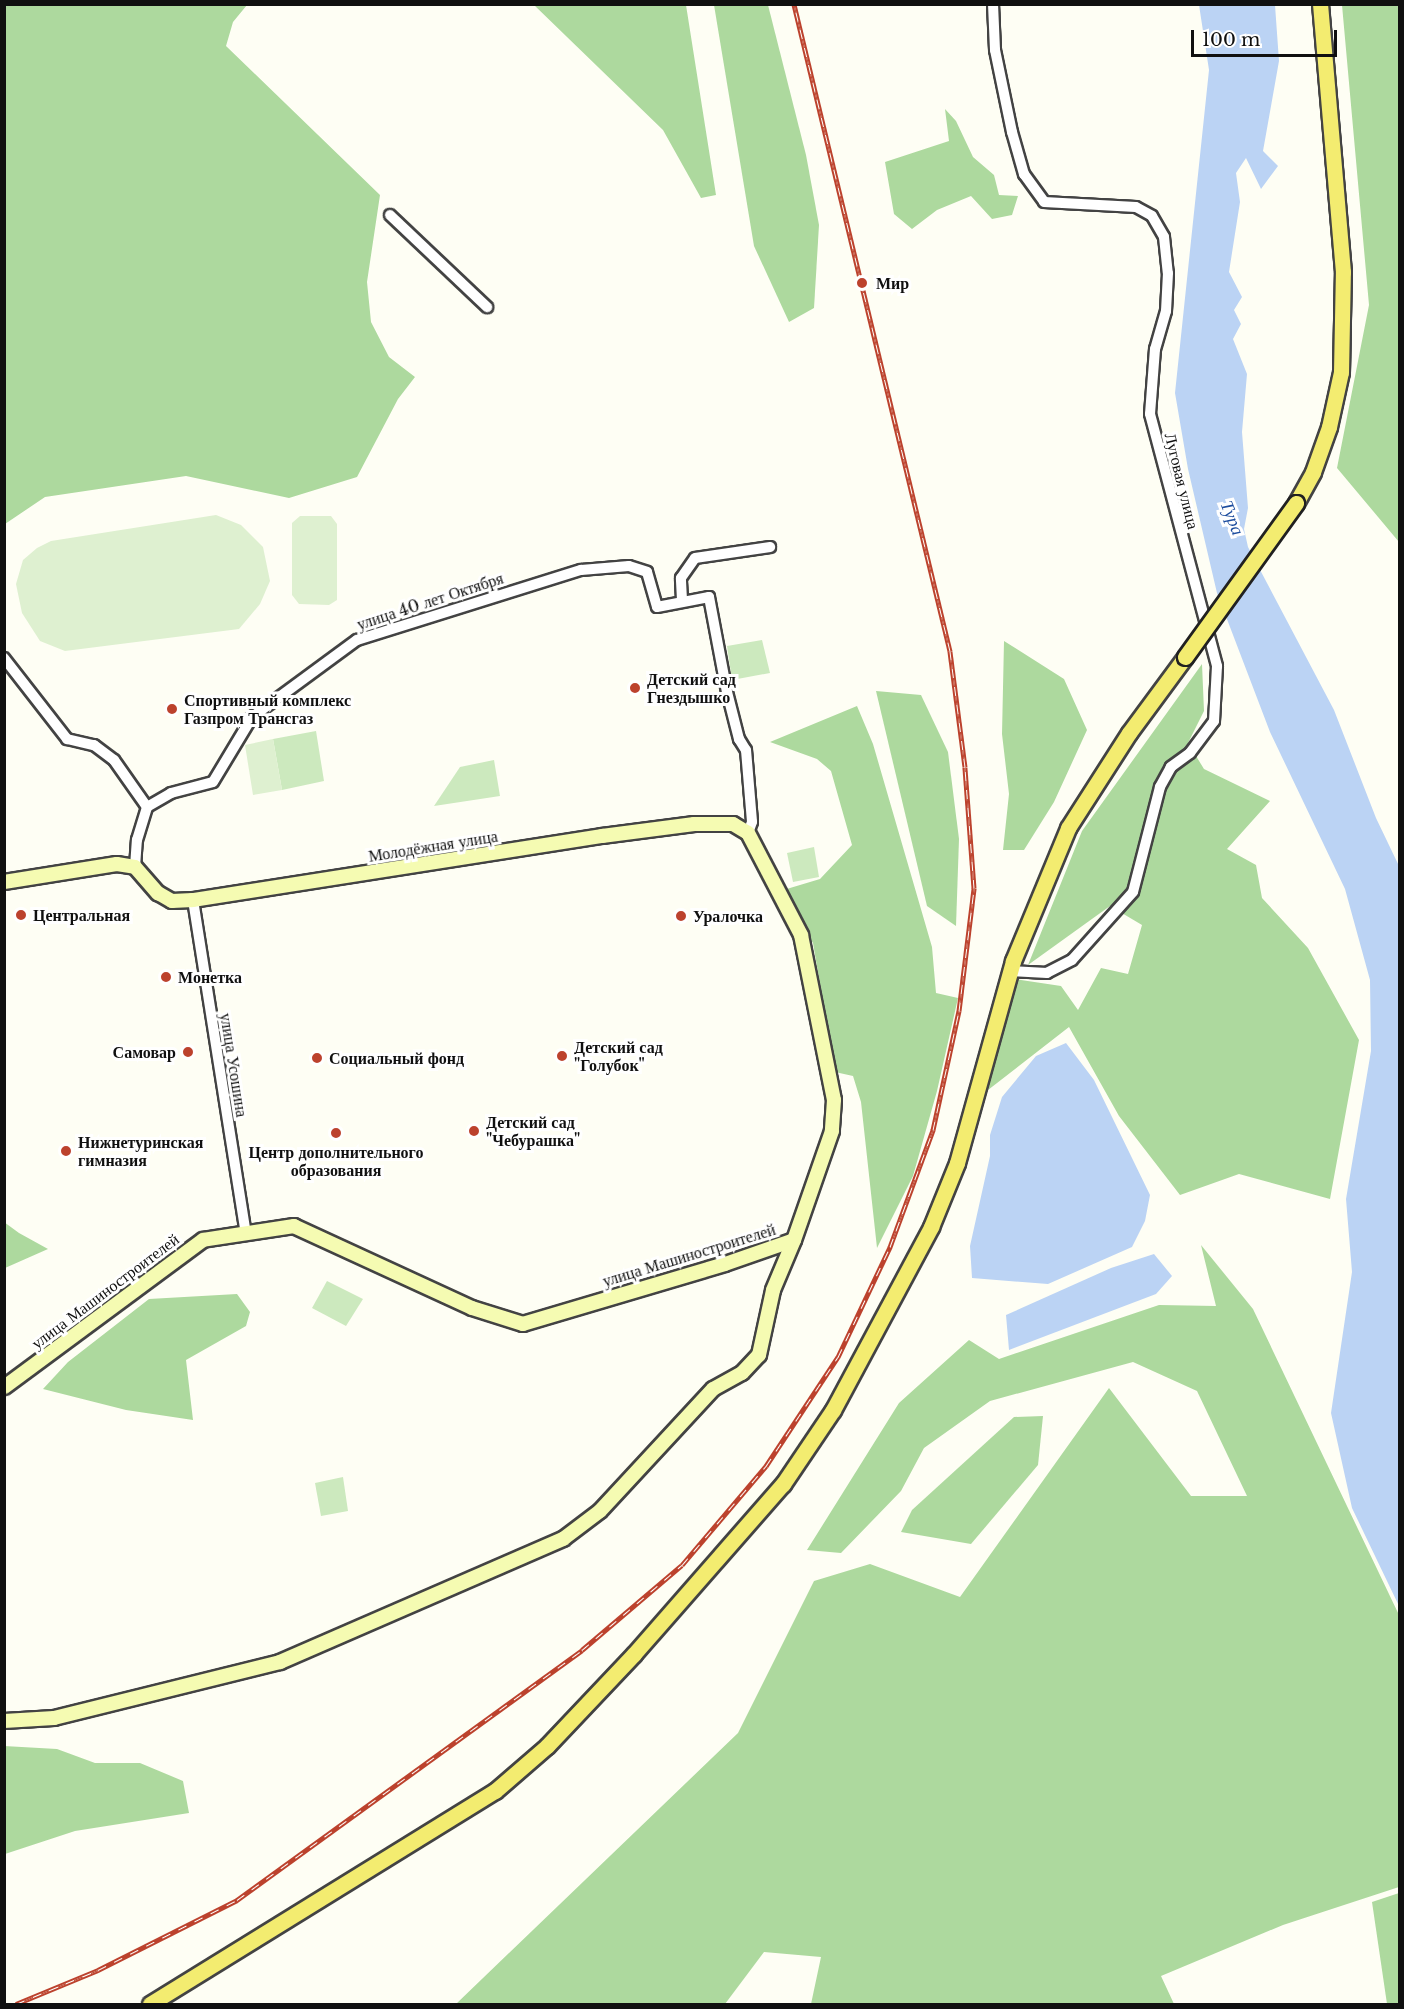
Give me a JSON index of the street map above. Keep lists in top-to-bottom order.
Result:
{
  "streets": {
    "street": [
      "Луговая улица",
      "улица 40 лет Октября",
      "Молодёжная улица",
      "улица Усошина",
      "улица Машиностроителей"
    ]
  },
  "crossings": [
    ["Молодёжная улица", "улица Усошина"],
    ["Молодёжная улица", "улица Машиностроителей"],
    ["улица Усошина", "улица Машиностроителей"]
  ],
  "water": ["Тура"],
  "places": [
    "Мир",
    "Детский сад Гнездышко",
    "Спортивный комплекс Газпром Трансгаз",
    "Центральная",
    "Уралочка",
    "Монетка",
    "Самовар",
    "Детский сад \"Голубок\"",
    "Социальный фонд",
    "Детский сад \"Чебурашка\"",
    "Центр дополнительного образования",
    "Нижнетуринская гимназия"
  ],
  "scale_bar": "100 m"
}
